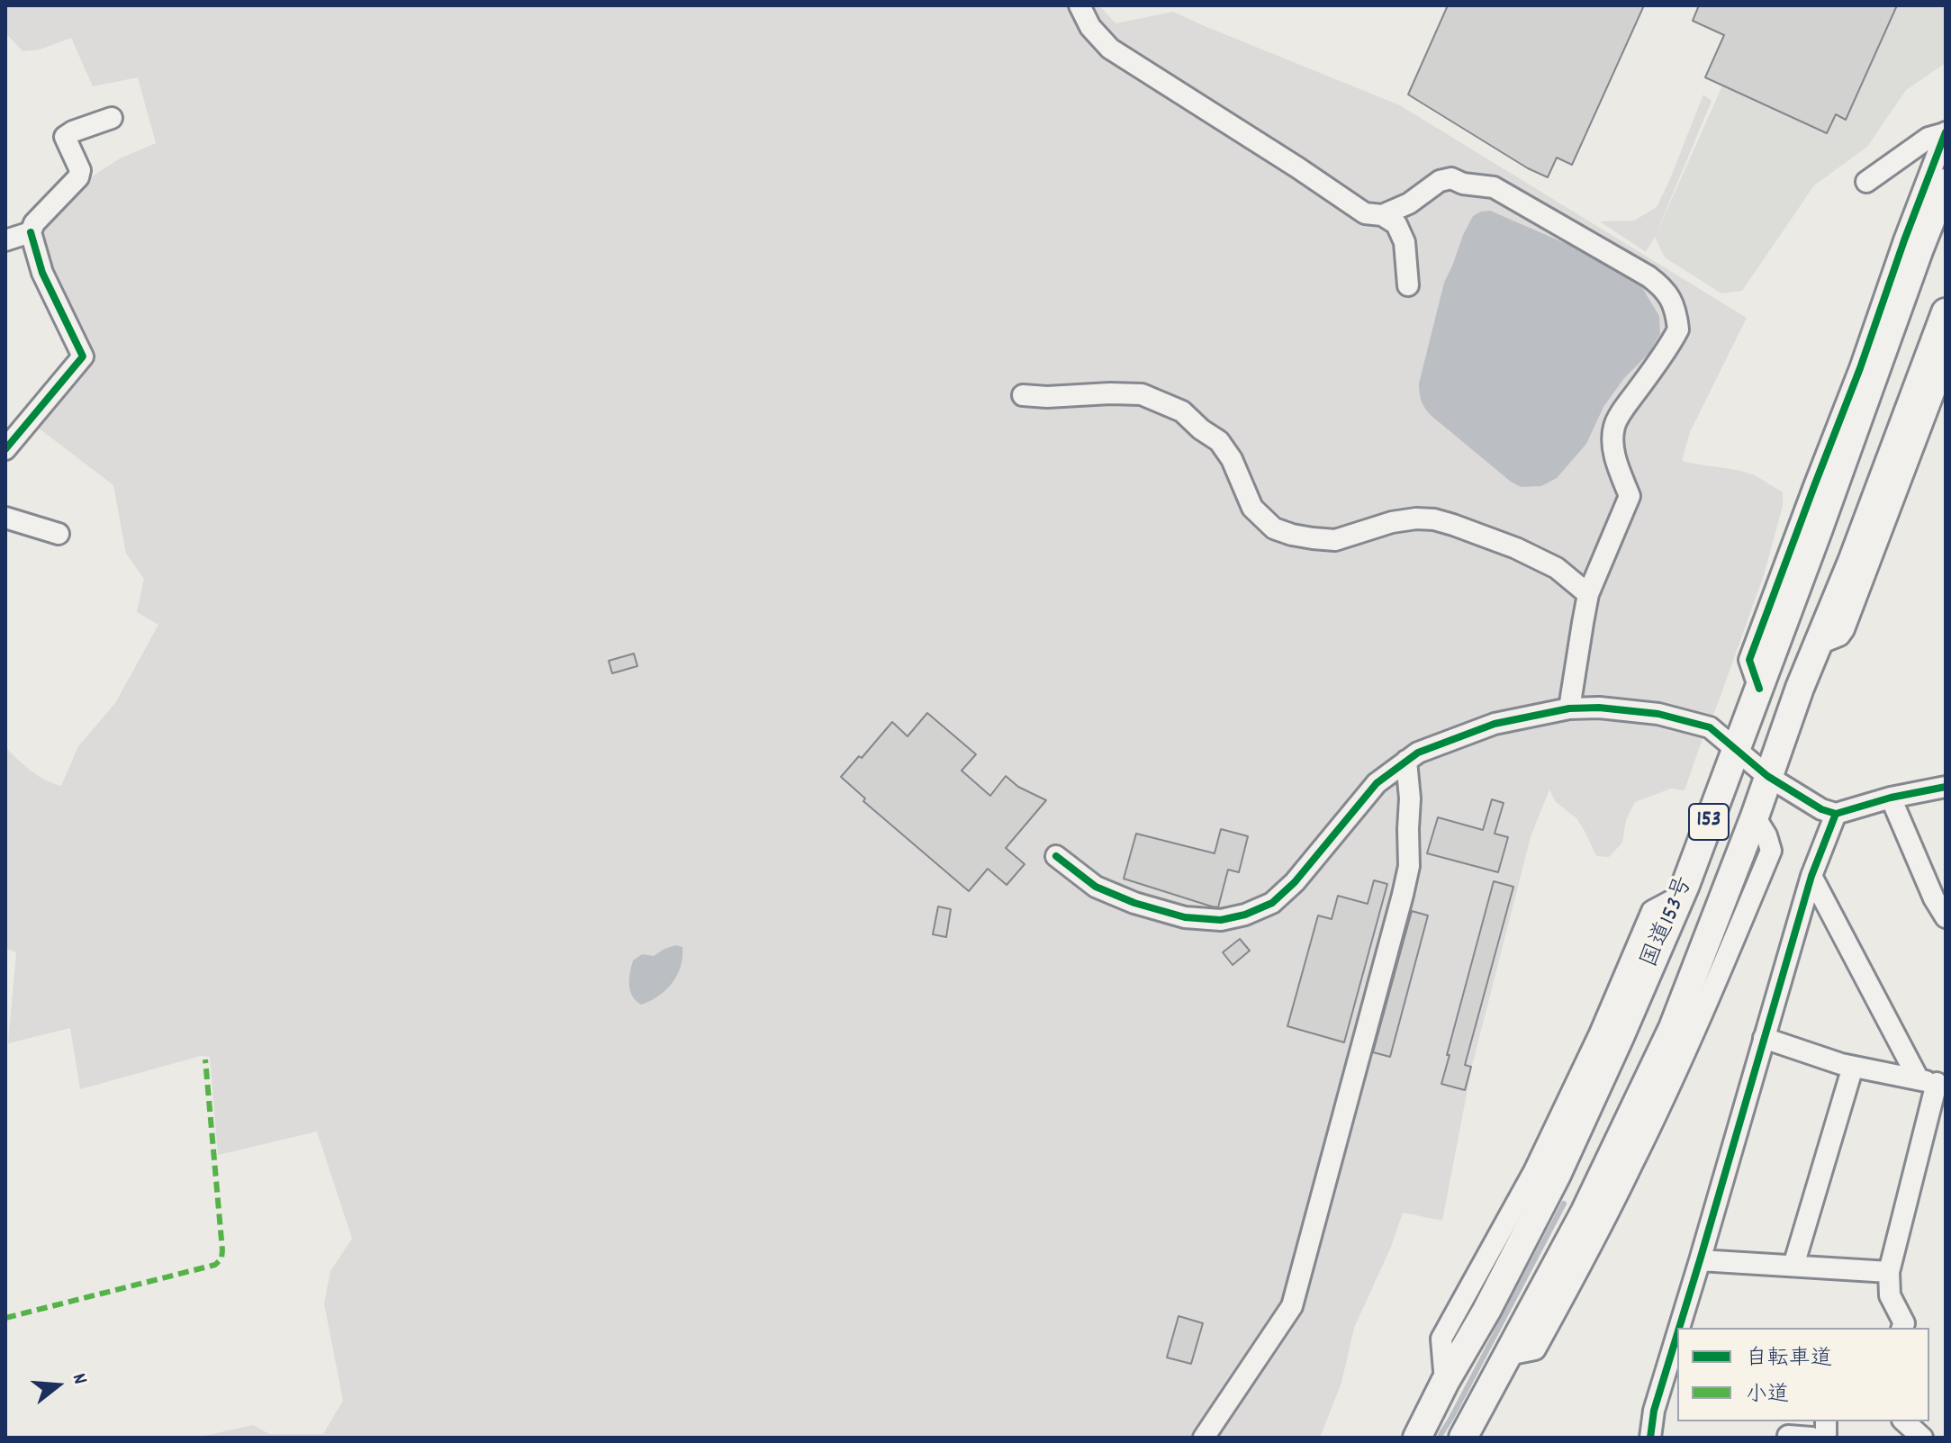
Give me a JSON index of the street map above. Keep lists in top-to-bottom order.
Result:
{
  "streets": {
    "highway": ["153", "国道153号"]
  },
  "legend": ["自転車道", "小道"],
  "north": "right"
}
